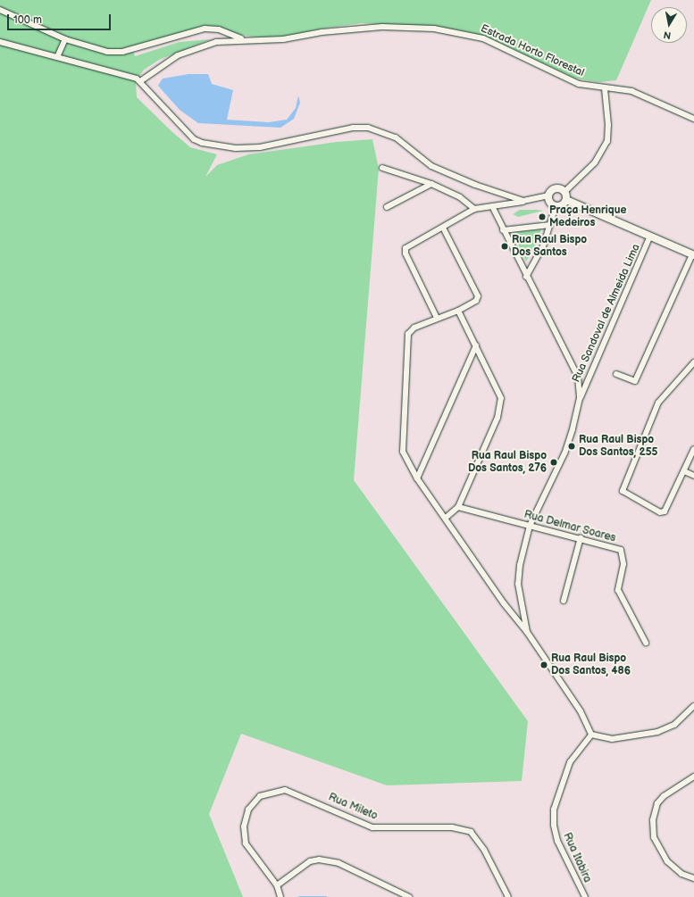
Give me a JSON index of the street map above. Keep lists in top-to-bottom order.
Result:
{
  "streets": {
    "street": [
      "Estrada Horto Florestal",
      "Rua Sandoval de Almeida Lima",
      "Rua Delmar Soares",
      "Rua Mileto",
      "Rua Itabira"
    ]
  },
  "places": [
    "Praça Henrique Medeiros",
    "Rua Raul Bispo Dos Santos",
    "Rua Raul Bispo Dos Santos, 255",
    "Rua Raul Bispo Dos Santos, 276",
    "Rua Raul Bispo Dos Santos, 486"
  ],
  "scale_bar": "100 m",
  "north": "bottom"
}
